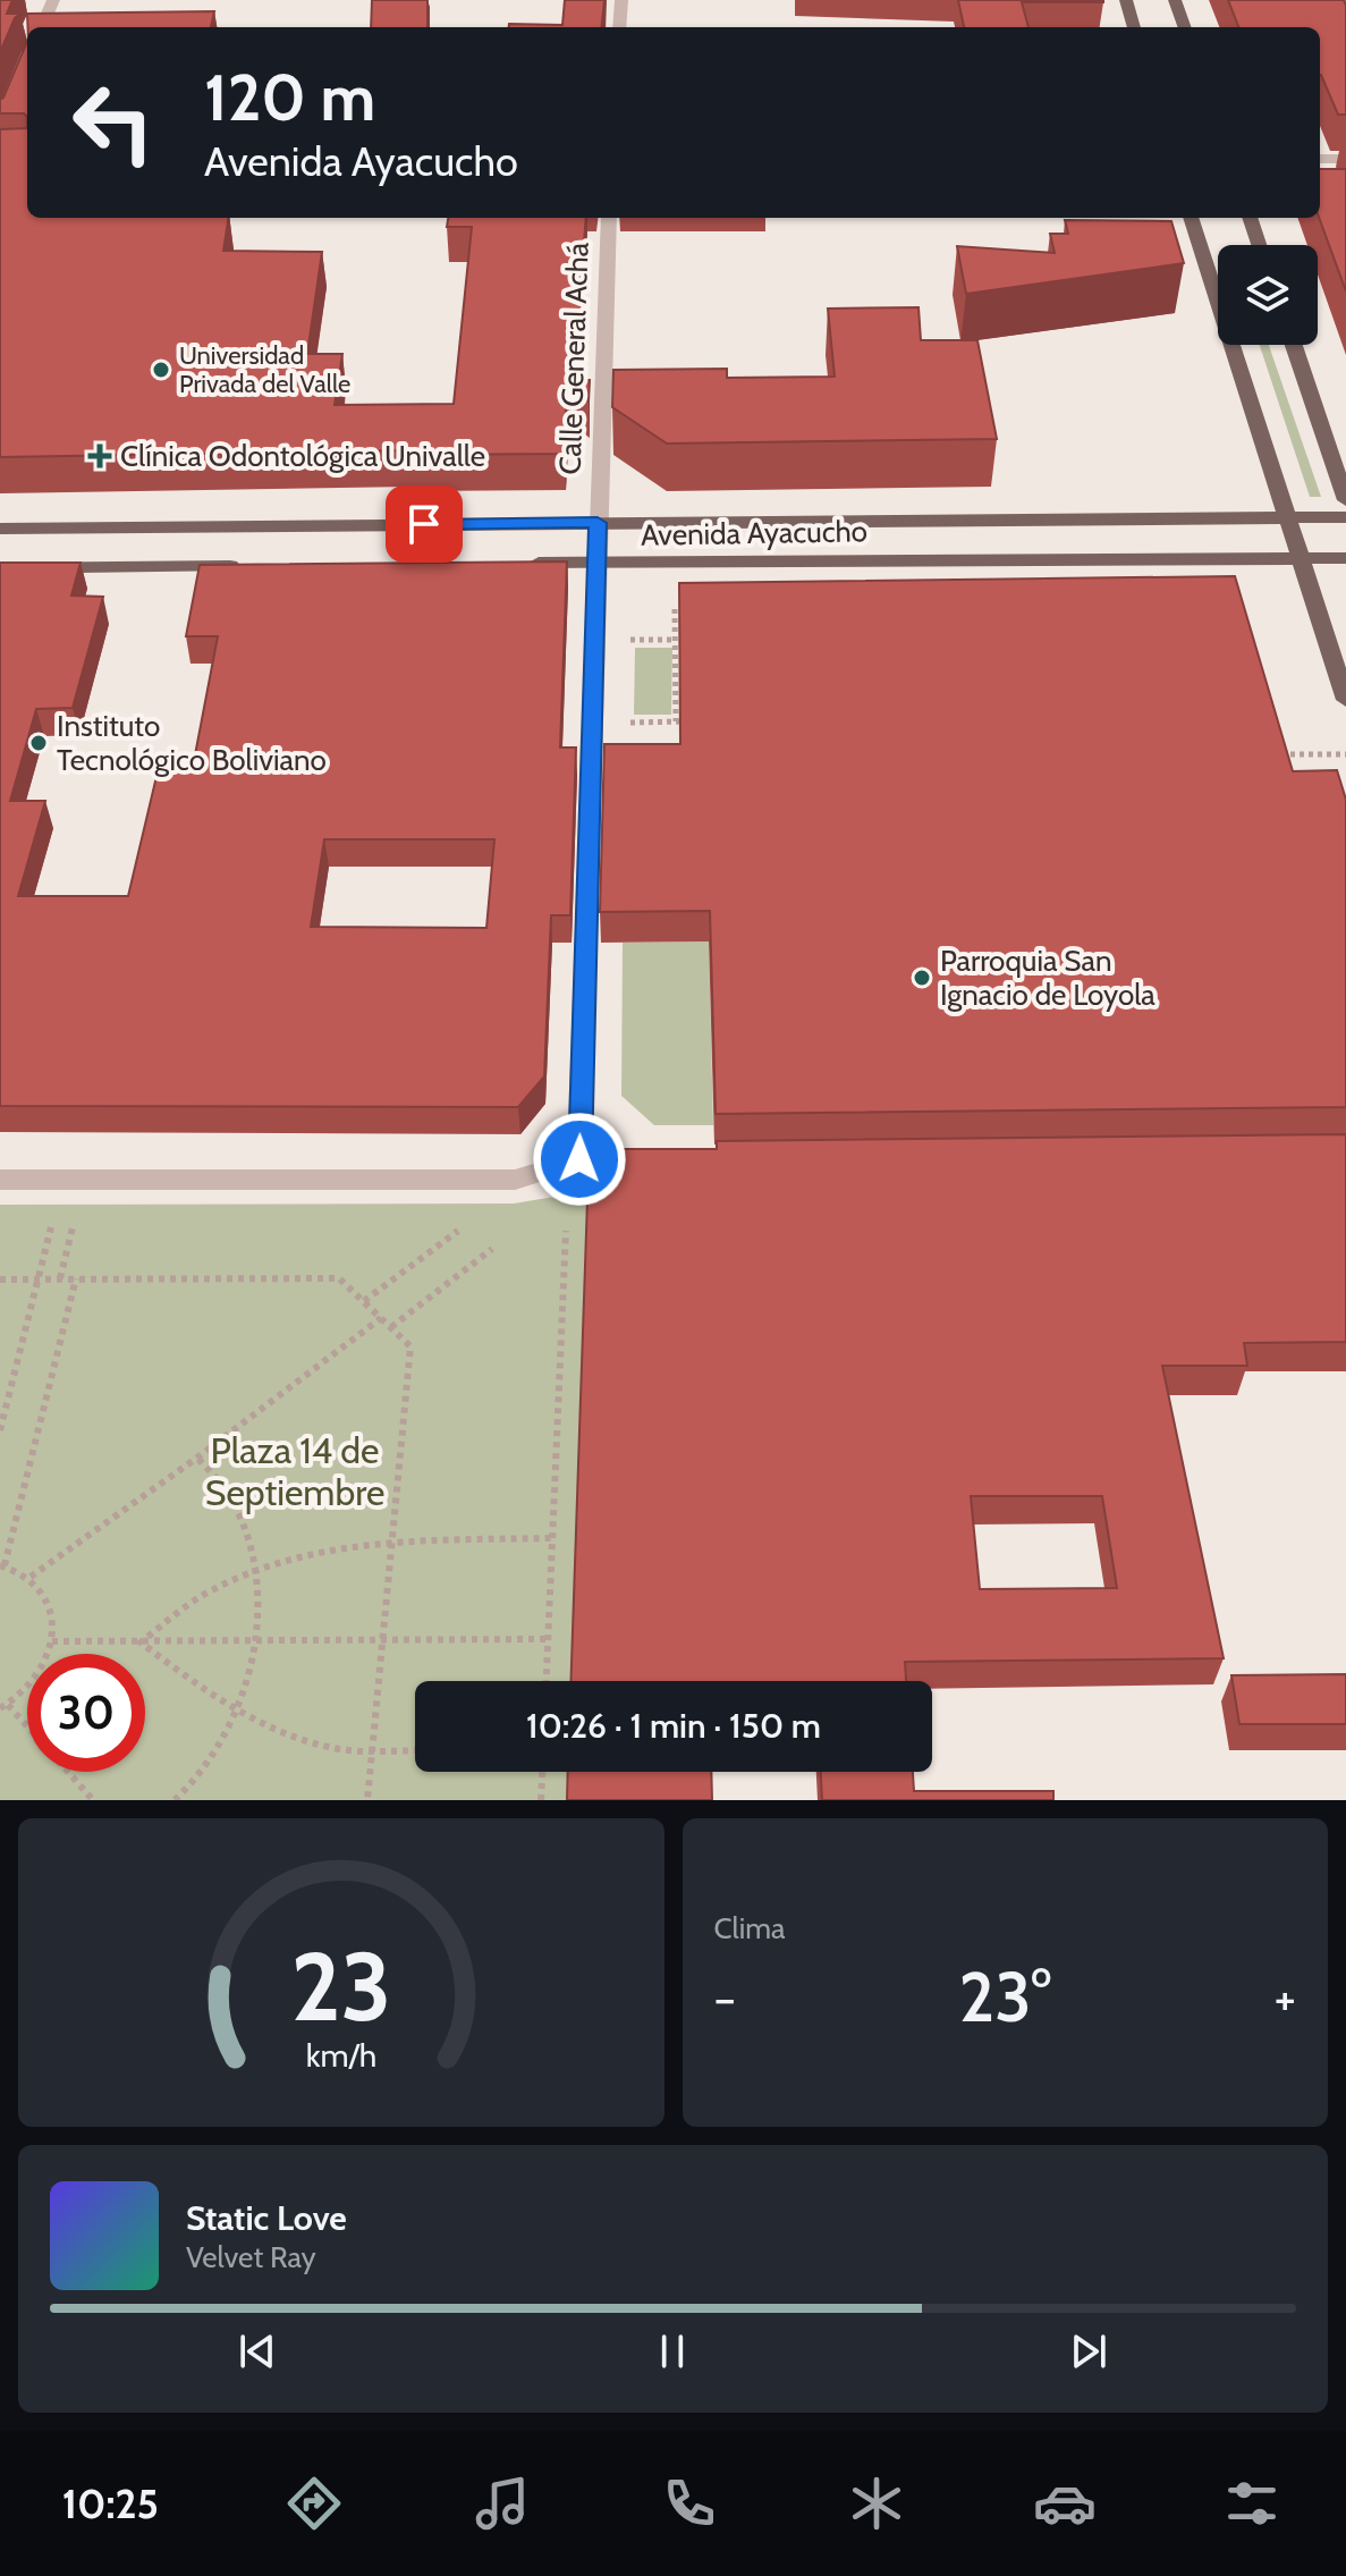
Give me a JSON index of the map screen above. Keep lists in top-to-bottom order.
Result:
{
  "streets": {
    "main road": ["Avenida Ayacucho"],
    "street": ["Calle General Achá"]
  },
  "crossings": [
    ["Calle General Achá", "Avenida Ayacucho"]
  ],
  "parks": ["Plaza 14 de Septiembre"],
  "places": {
    "other": ["Universidad Privada del Valle", "Instituto Tecnológico Boliviano", "Parroquia San Ignacio de Loyola"],
    "health": ["Clínica Odontológica Univalle"]
  },
  "page": {
    "turn": ["120 m", "Avenida Ayacucho"],
    "limit": "30",
    "trip": "10:26 · 1 min · 150 m",
    "tile": "Clima",
    "heat": ["−", "23°", "+"],
    "song": ["Static Love", "Velvet Ray"],
    "tabs": "10:25",
    "gauge": ["23", "km/h"]
  }
}
